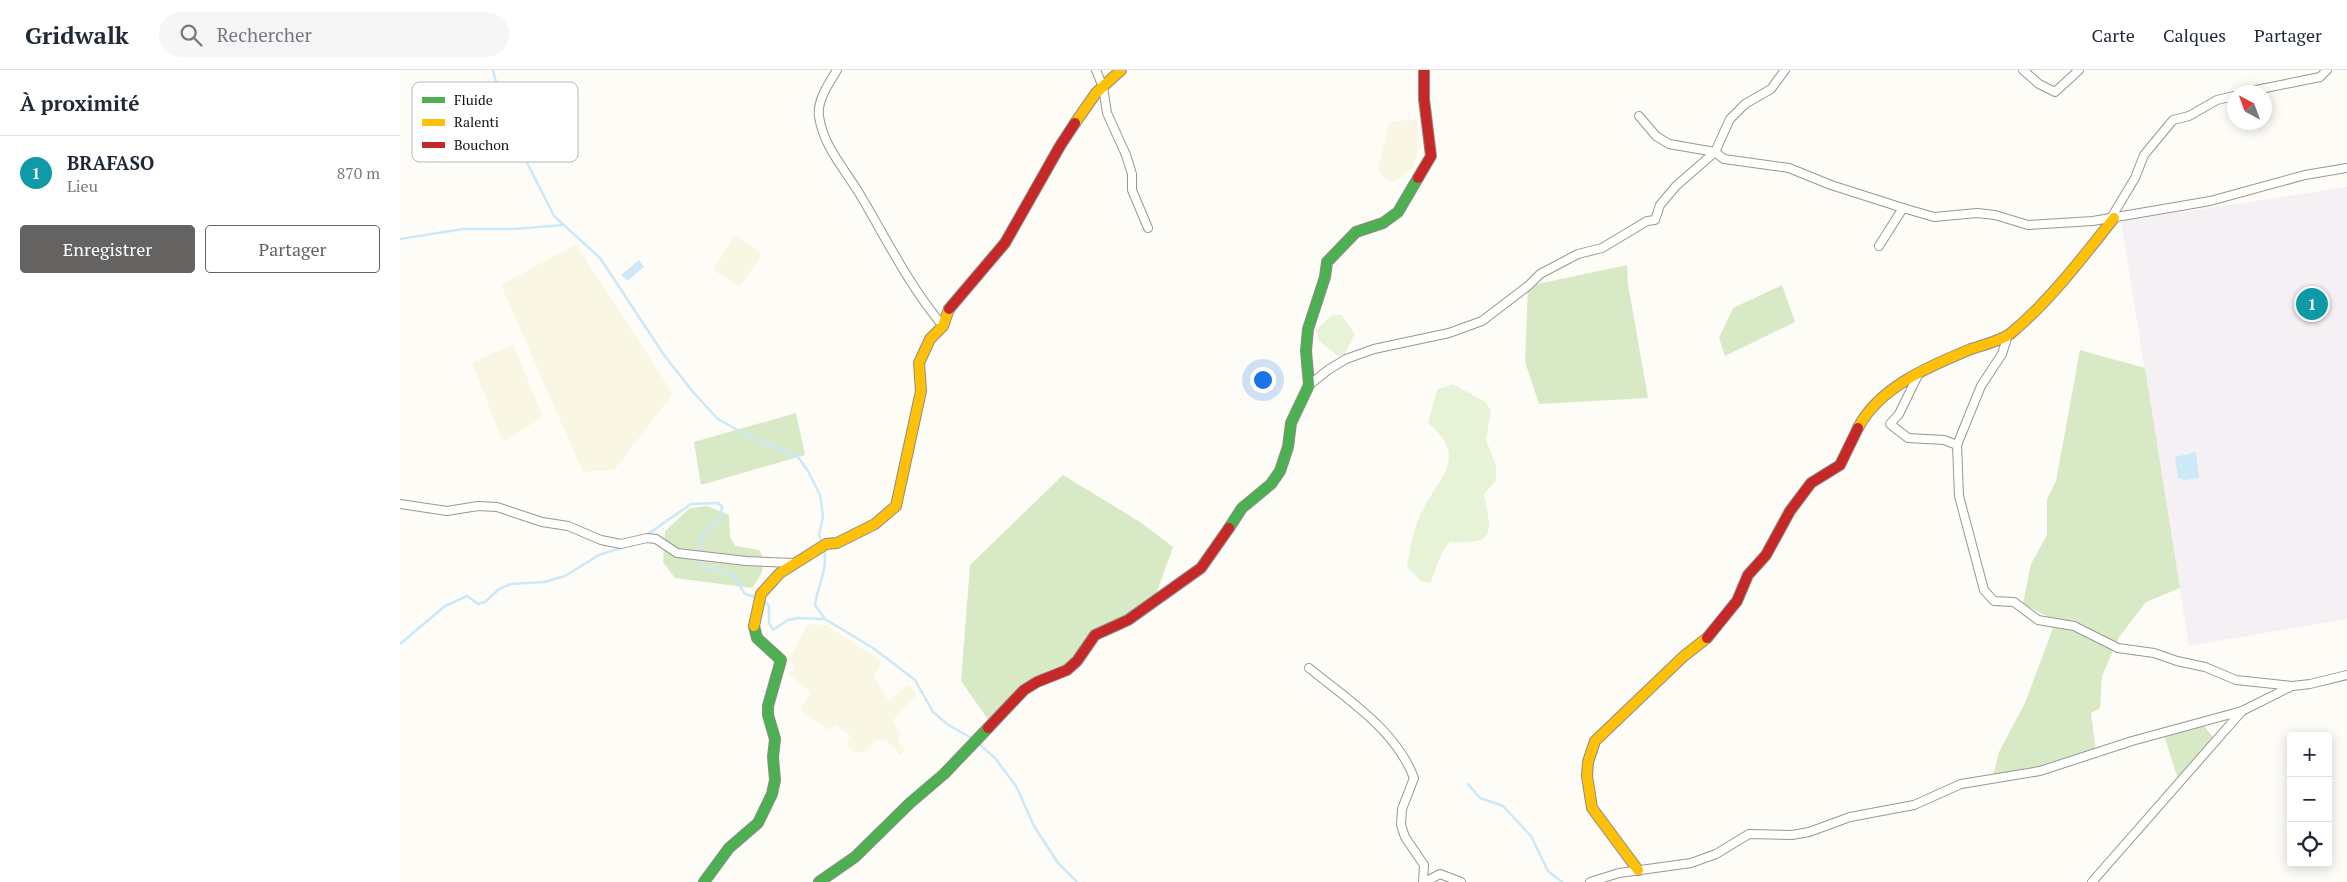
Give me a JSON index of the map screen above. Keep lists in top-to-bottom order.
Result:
{
  "legend": ["Fluide", "Ralenti", "Bouchon"],
  "north": "top left",
  "page": {
    "header": "Gridwalk",
    "search": "Rechercher",
    "nav": ["Carte", "Calques", "Partager"],
    "heading": "À proximité",
    "list": [
      {
        "mark": "1",
        "name": "BRAFASO",
        "note": "Lieu",
        "value": "870 m"
      }
    ],
    "buttons": ["Enregistrer", "Partager"],
    "pins": "1",
    "map_buttons": ["+", "−"]
  }
}
